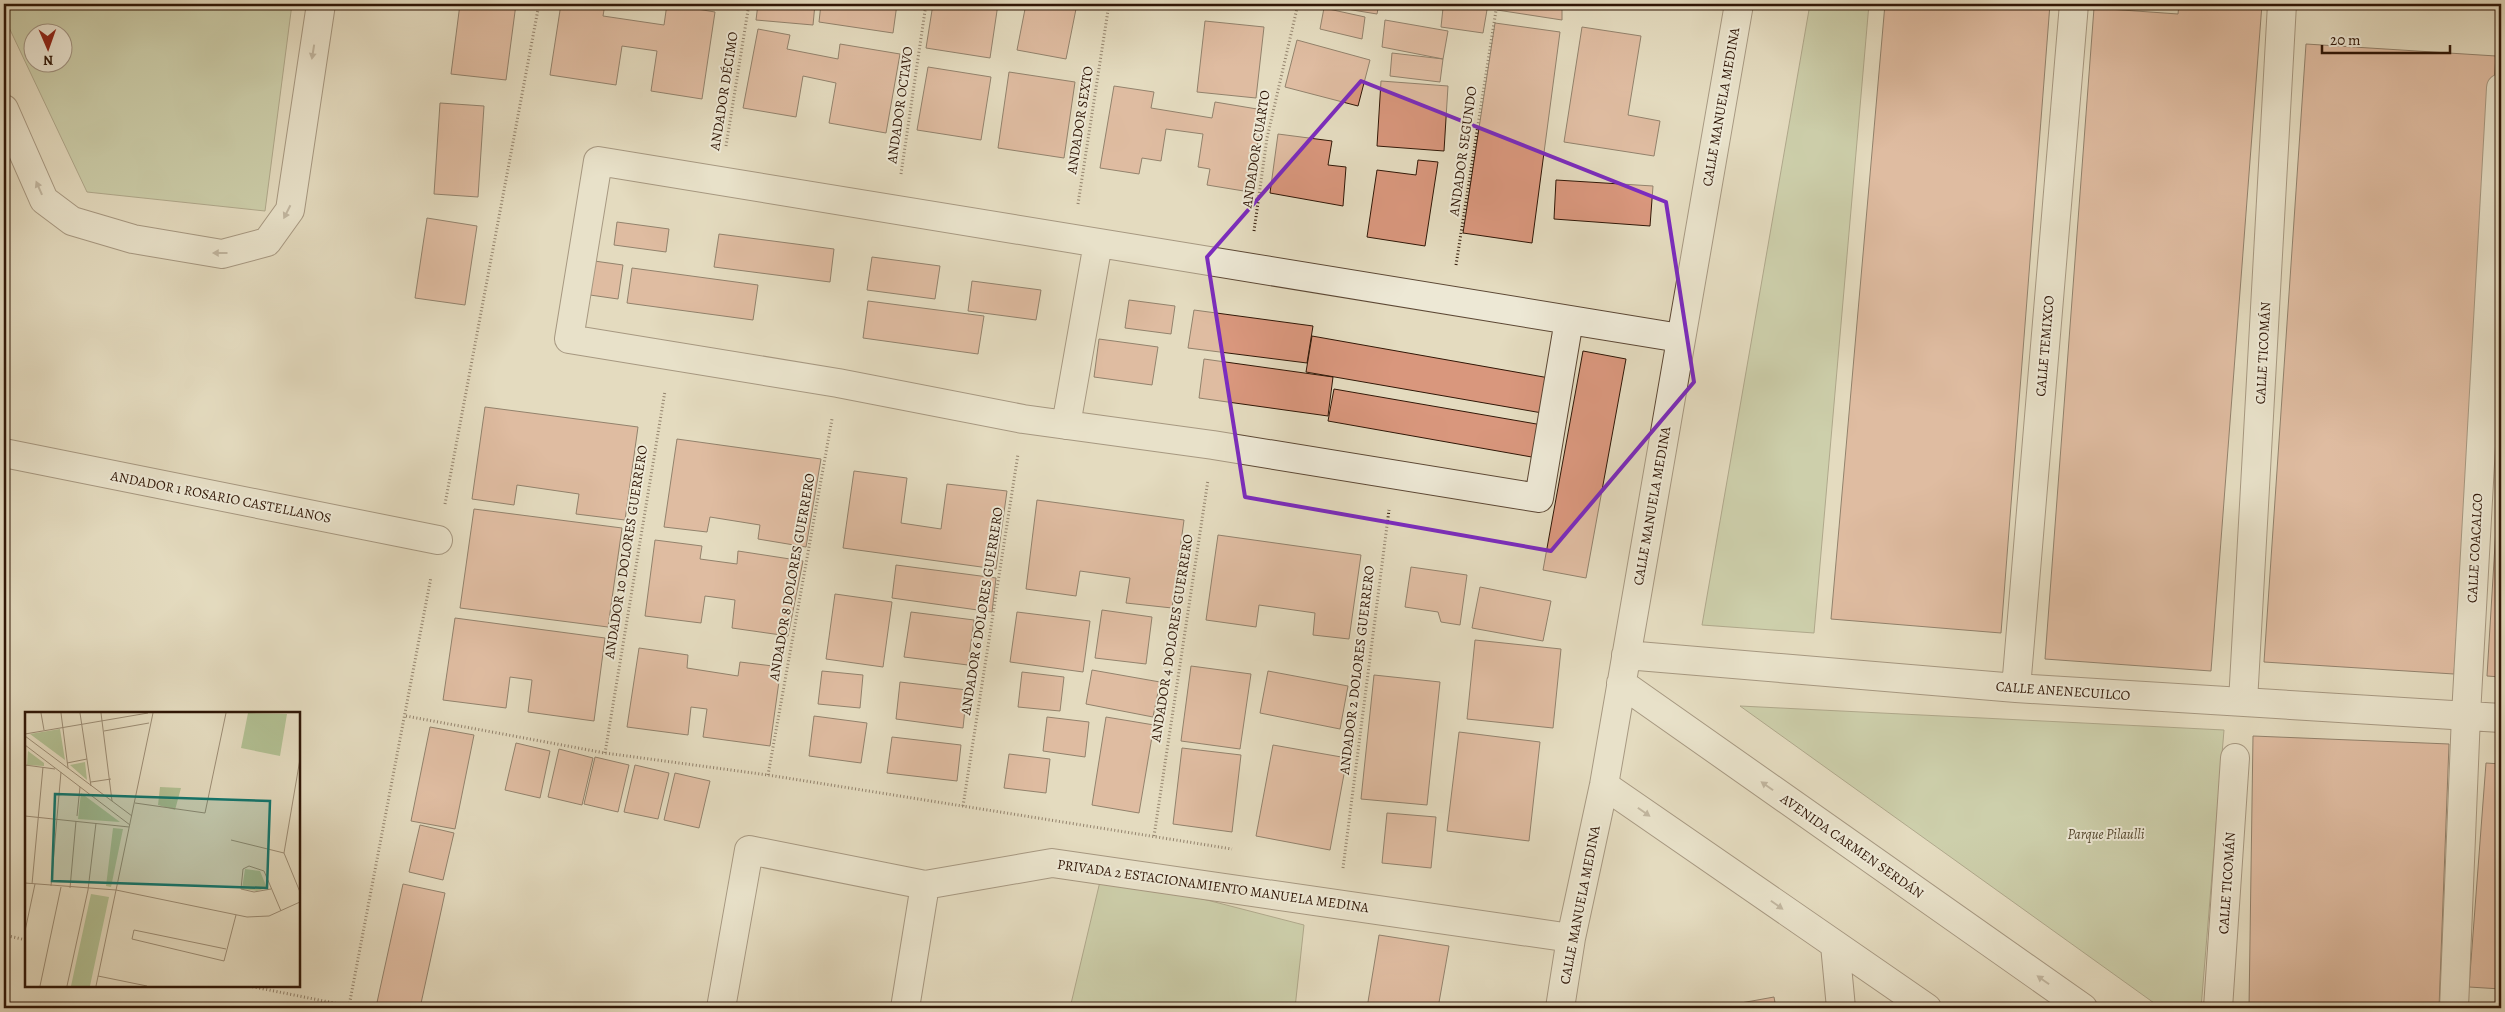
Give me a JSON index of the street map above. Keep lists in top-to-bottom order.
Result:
{
  "streets": {
    "street": [
      "CALLE MANUELA MEDINA",
      "CALLE TEMIXCO",
      "CALLE TICOMÁN",
      "ANDADOR 1 ROSARIO CASTELLANOS",
      "CALLE COACALCO",
      "CALLE ANENECUILCO",
      "AVENIDA CARMEN SERDÁN",
      "PRIVADA 2 ESTACIONAMIENTO MANUELA MEDINA"
    ],
    "path": [
      "ANDADOR DÉCIMO",
      "ANDADOR OCTAVO",
      "ANDADOR SEXTO",
      "ANDADOR CUARTO",
      "ANDADOR SEGUNDO",
      "ANDADOR 10 DOLORES GUERRERO",
      "ANDADOR 8 DOLORES GUERRERO",
      "ANDADOR 6 DOLORES GUERRERO",
      "ANDADOR 4 DOLORES GUERRERO",
      "ANDADOR 2 DOLORES GUERRERO"
    ]
  },
  "crossings": [
    ["CALLE MANUELA MEDINA", "CALLE ANENECUILCO"],
    ["CALLE MANUELA MEDINA", "AVENIDA CARMEN SERDÁN"],
    ["CALLE MANUELA MEDINA", "PRIVADA 2 ESTACIONAMIENTO MANUELA MEDINA"],
    ["CALLE TEMIXCO", "CALLE ANENECUILCO"],
    ["CALLE TICOMÁN", "CALLE ANENECUILCO"],
    ["CALLE COACALCO", "CALLE ANENECUILCO"]
  ],
  "parks": ["Parque Pilaulli"],
  "scale_bar": "20 m",
  "north": "bottom"
}
